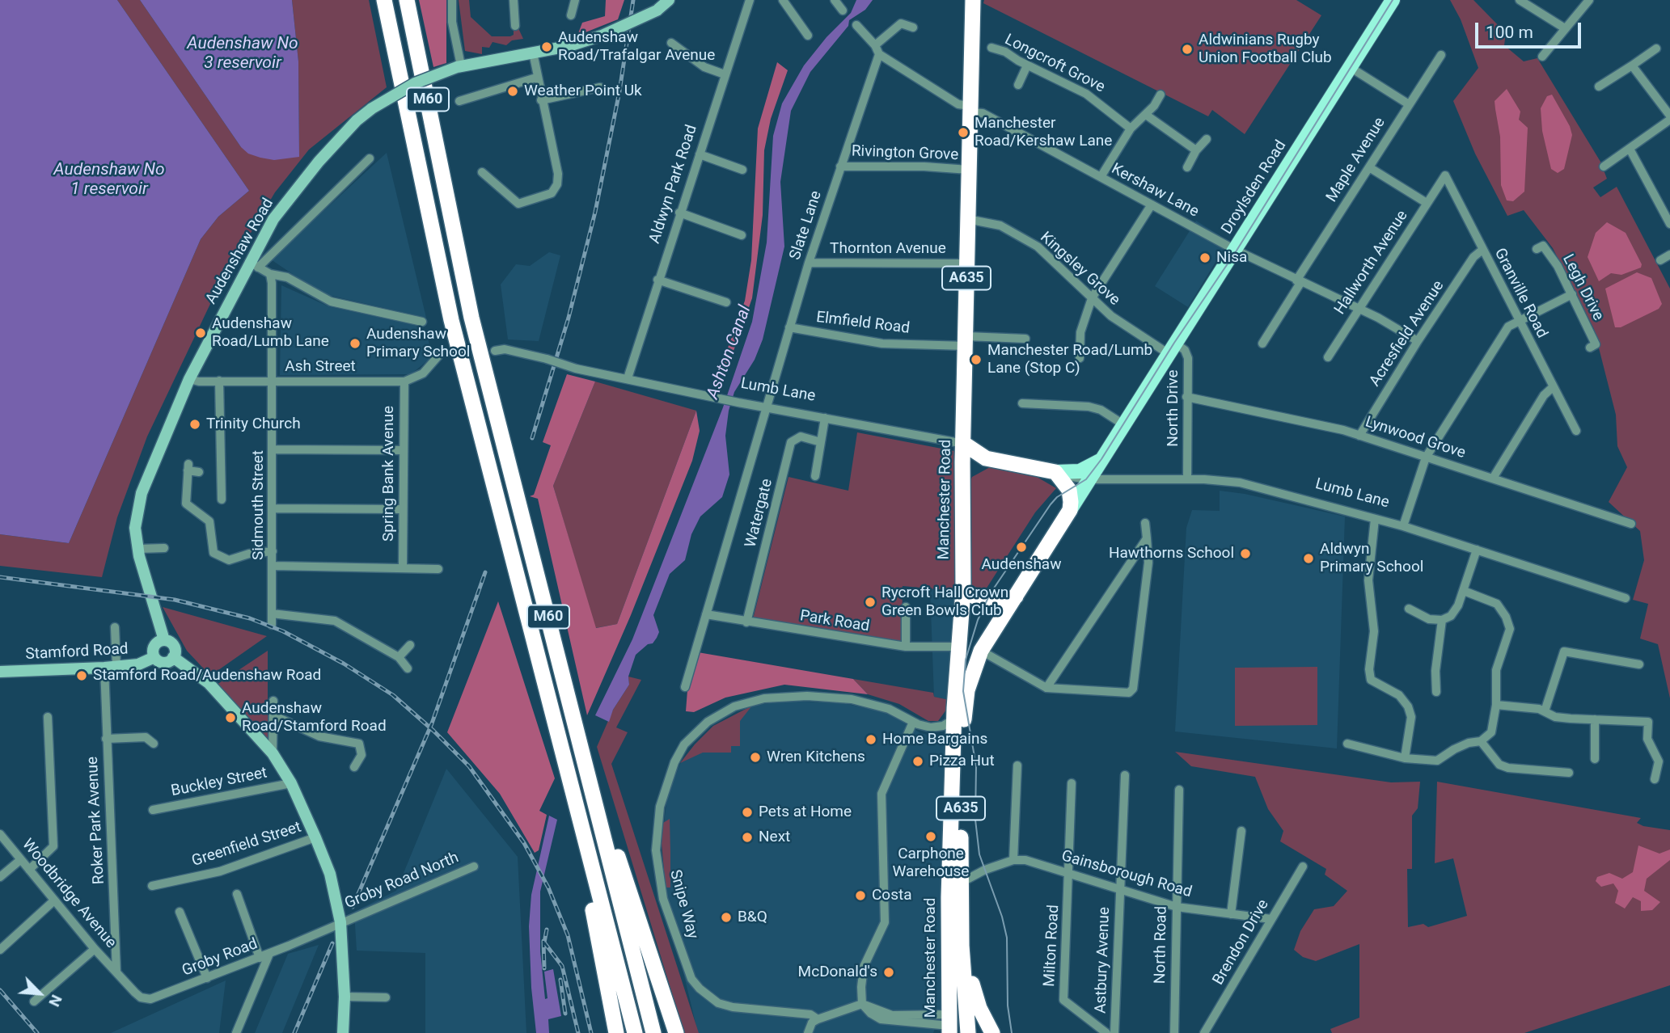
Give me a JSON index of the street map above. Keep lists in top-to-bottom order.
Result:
{
  "streets": {
    "highway": [
      "M60",
      "A635",
      "Lumb Lane",
      "Manchester Road"
    ],
    "main road": ["Droylsden Road", "Audenshaw Road", "Stamford Road"],
    "street": [
      "Longcroft Grove",
      "Rivington Grove",
      "Maple Avenue",
      "Aldwyn Park Road",
      "Kershaw Lane",
      "Slate Lane",
      "Thornton Avenue",
      "Hallworth Avenue",
      "Kingsley Grove",
      "Legh Drive",
      "Granville Road",
      "Elmfield Road",
      "Acresfield Avenue",
      "Ash Street",
      "North Drive",
      "Lynwood Grove",
      "Spring Bank Avenue",
      "Sidmouth Street",
      "Watergate",
      "Park Road",
      "Buckley Street",
      "Roker Park Avenue",
      "Greenfield Street",
      "Gainsborough Road",
      "Groby Road North",
      "Woodbridge Avenue",
      "Snipe Way",
      "Brendon Drive",
      "North Road",
      "Milton Road",
      "Groby Road",
      "Astbury Avenue"
    ]
  },
  "crossings": [
    ["Rivington Grove", "Slate Lane"],
    ["Rivington Grove", "Manchester Road"],
    ["Maple Avenue", "Kershaw Lane"],
    ["Aldwyn Park Road", "Lumb Lane"],
    ["Droylsden Road", "Kershaw Lane"],
    ["Droylsden Road", "Kingsley Grove"],
    ["Droylsden Road", "A635"],
    ["Droylsden Road", "Lumb Lane"],
    ["Droylsden Road", "North Drive"],
    ["Kershaw Lane", "Slate Lane"],
    ["Kershaw Lane", "Hallworth Avenue"],
    ["Kershaw Lane", "Acresfield Avenue"],
    ["Kershaw Lane", "Manchester Road"],
    ["Slate Lane", "Thornton Avenue"],
    ["Slate Lane", "Elmfield Road"],
    ["Slate Lane", "Lumb Lane"],
    ["Thornton Avenue", "Manchester Road"],
    ["Audenshaw Road", "Ash Street"],
    ["Audenshaw Road", "Stamford Road"],
    ["Audenshaw Road", "Buckley Street"],
    ["Audenshaw Road", "Greenfield Street"],
    ["Audenshaw Road", "Groby Road North"],
    ["Audenshaw Road", "Groby Road"],
    ["Hallworth Avenue", "Granville Road"],
    ["Kingsley Grove", "North Drive"],
    ["Kingsley Grove", "Manchester Road"],
    ["A635", "Lumb Lane"],
    ["A635", "Manchester Road"],
    ["Granville Road", "Acresfield Avenue"],
    ["Elmfield Road", "Manchester Road"],
    ["Acresfield Avenue", "Lynwood Grove"],
    ["Ash Street", "Spring Bank Avenue"],
    ["Ash Street", "Sidmouth Street"],
    ["Lumb Lane", "North Drive"],
    ["Lumb Lane", "Manchester Road"],
    ["North Drive", "Lynwood Grove"],
    ["Manchester Road", "Park Road"],
    ["Manchester Road", "Gainsborough Road"],
    ["Manchester Road", "Snipe Way"],
    ["Watergate", "Park Road"],
    ["Stamford Road", "Roker Park Avenue"],
    ["Roker Park Avenue", "Woodbridge Avenue"],
    ["Roker Park Avenue", "Groby Road"],
    ["Gainsborough Road", "Brendon Drive"],
    ["Gainsborough Road", "North Road"],
    ["Gainsborough Road", "Milton Road"],
    ["Gainsborough Road", "Astbury Avenue"],
    ["Groby Road North", "Groby Road"],
    ["Woodbridge Avenue", "Groby Road"]
  ],
  "water": ["Audenshaw No 3 reservoir", "Audenshaw No 1 reservoir", "Ashton Canal"],
  "places": [
    "Audenshaw Road/Trafalgar Avenue",
    "Aldwinians Rugby Union Football Club",
    "Weather Point Uk",
    "Manchester Road/Kershaw Lane",
    "Nisa",
    "Audenshaw Road/Lumb Lane",
    "Audenshaw Primary School",
    "Manchester Road/Lumb Lane (Stop C)",
    "Trinity Church",
    "Audenshaw",
    "Hawthorns School",
    "Aldwyn Primary School",
    "Rycroft Hall Crown Green Bowls Club",
    "Stamford Road/Audenshaw Road",
    "Audenshaw Road/Stamford Road",
    "Home Bargains",
    "Wren Kitchens",
    "Pizza Hut",
    "Pets at Home",
    "Carphone Warehouse",
    "Next",
    "Costa",
    "B&Q",
    "McDonald's"
  ],
  "scale_bar": "100 m",
  "north": "bottom right"
}
